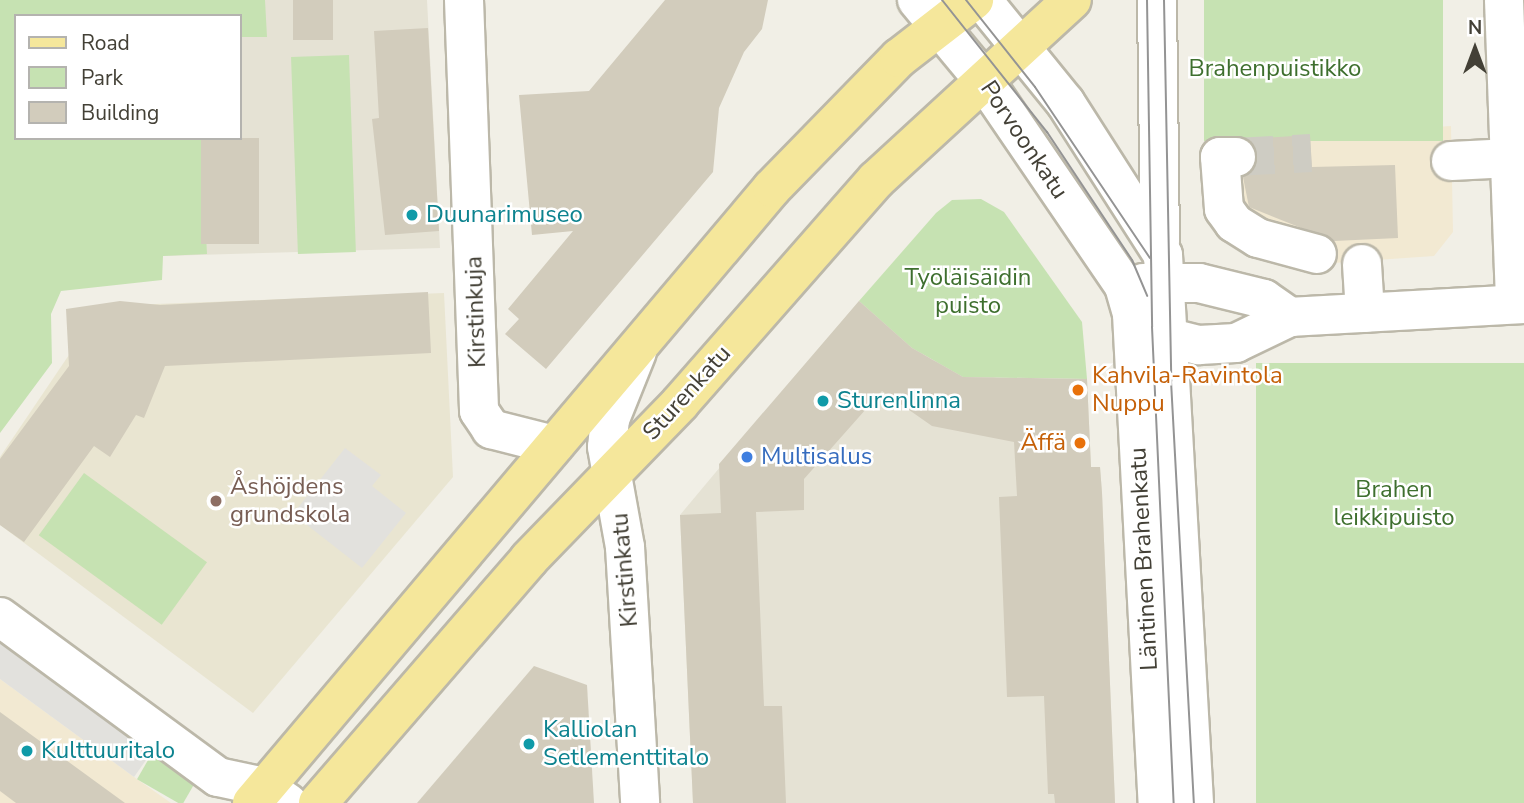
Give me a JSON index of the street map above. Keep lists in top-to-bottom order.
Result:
{
  "streets": {
    "main road": ["Sturenkatu"],
    "street": [
      "Porvoonkatu",
      "Kirstinkuja",
      "Läntinen Brahenkatu",
      "Kirstinkatu"
    ]
  },
  "crossings": [
    ["Porvoonkatu", "Sturenkatu"],
    ["Porvoonkatu", "Läntinen Brahenkatu"],
    ["Sturenkatu", "Kirstinkatu"]
  ],
  "parks": ["Brahenpuistikko", "Työläisäidin puisto", "Brahen leikkipuisto"],
  "places": [
    "Duunarimuseo",
    "Kahvila-Ravintola Nuppu",
    "Sturenlinna",
    "Äffä",
    "Multisalus",
    "Åshöjdens grundskola",
    "Kalliolan Setlementtitalo",
    "Kulttuuritalo"
  ],
  "legend": ["Road", "Park", "Building"],
  "north": "top"
}
